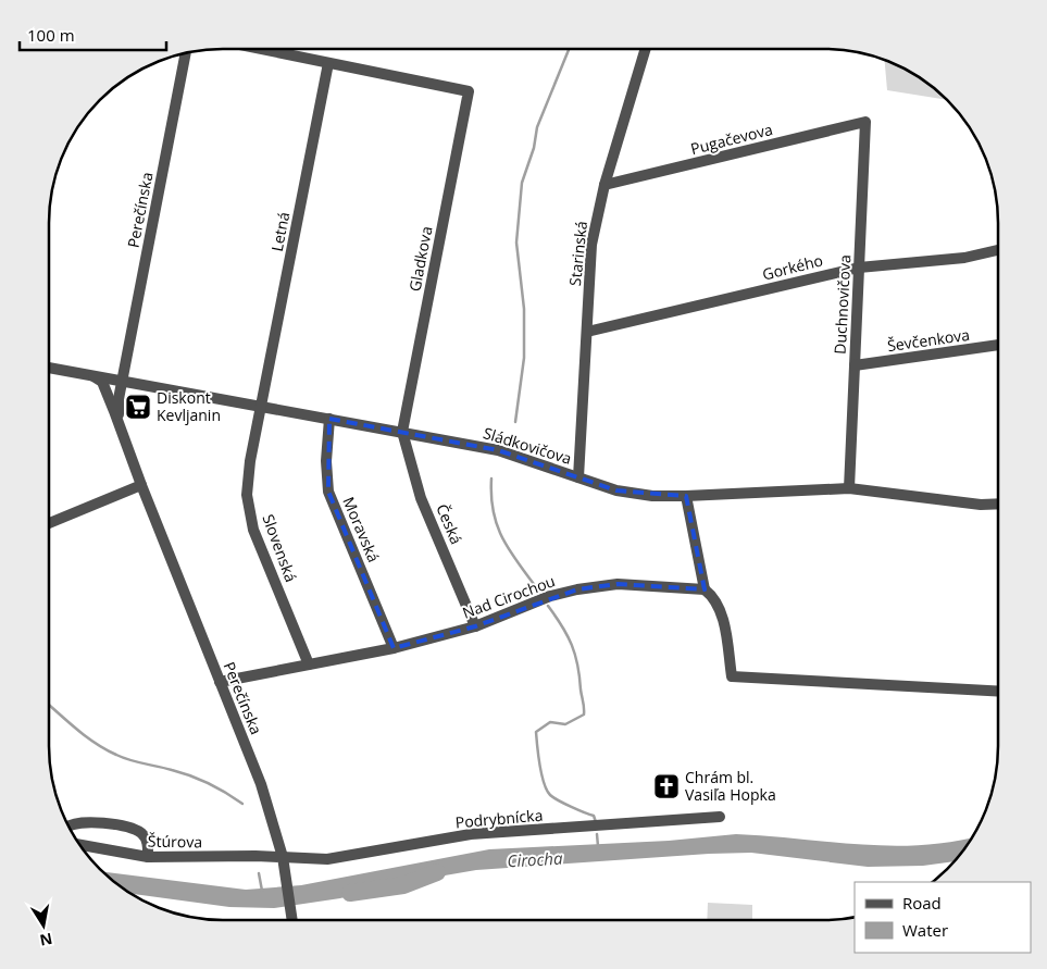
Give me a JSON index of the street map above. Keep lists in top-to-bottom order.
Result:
{
  "streets": {
    "street": [
      "Pugačevova",
      "Perečínska",
      "Letná",
      "Starinská",
      "Gladkova",
      "Gorkého",
      "Duchnovičova",
      "Ševčenkova",
      "Sládkovičova",
      "Česká",
      "Moravská",
      "Slovenská",
      "Nad Cirochou",
      "Podrybnícka",
      "Štúrova"
    ]
  },
  "crossings": [
    ["Pugačevova", "Starinská"],
    ["Pugačevova", "Duchnovičova"],
    ["Perečínska", "Sládkovičova"],
    ["Perečínska", "Nad Cirochou"],
    ["Perečínska", "Podrybnícka"],
    ["Perečínska", "Štúrova"],
    ["Letná", "Gladkova"],
    ["Letná", "Sládkovičova"],
    ["Letná", "Slovenská"],
    ["Starinská", "Gorkého"],
    ["Starinská", "Sládkovičova"],
    ["Gladkova", "Sládkovičova"],
    ["Gladkova", "Česká"],
    ["Gorkého", "Duchnovičova"],
    ["Duchnovičova", "Ševčenkova"],
    ["Duchnovičova", "Sládkovičova"],
    ["Sládkovičova", "Česká"],
    ["Sládkovičova", "Moravská"],
    ["Sládkovičova", "Slovenská"],
    ["Česká", "Nad Cirochou"],
    ["Moravská", "Nad Cirochou"],
    ["Slovenská", "Nad Cirochou"],
    ["Podrybnícka", "Štúrova"]
  ],
  "water": ["Cirocha"],
  "places": {
    "supermarket": ["Diskont Kevljanin"],
    "church": ["Chrám bl. Vasiľa Hopka"]
  },
  "legend": ["Road", "Water"],
  "scale_bar": "100 m",
  "north": "bottom"
}
